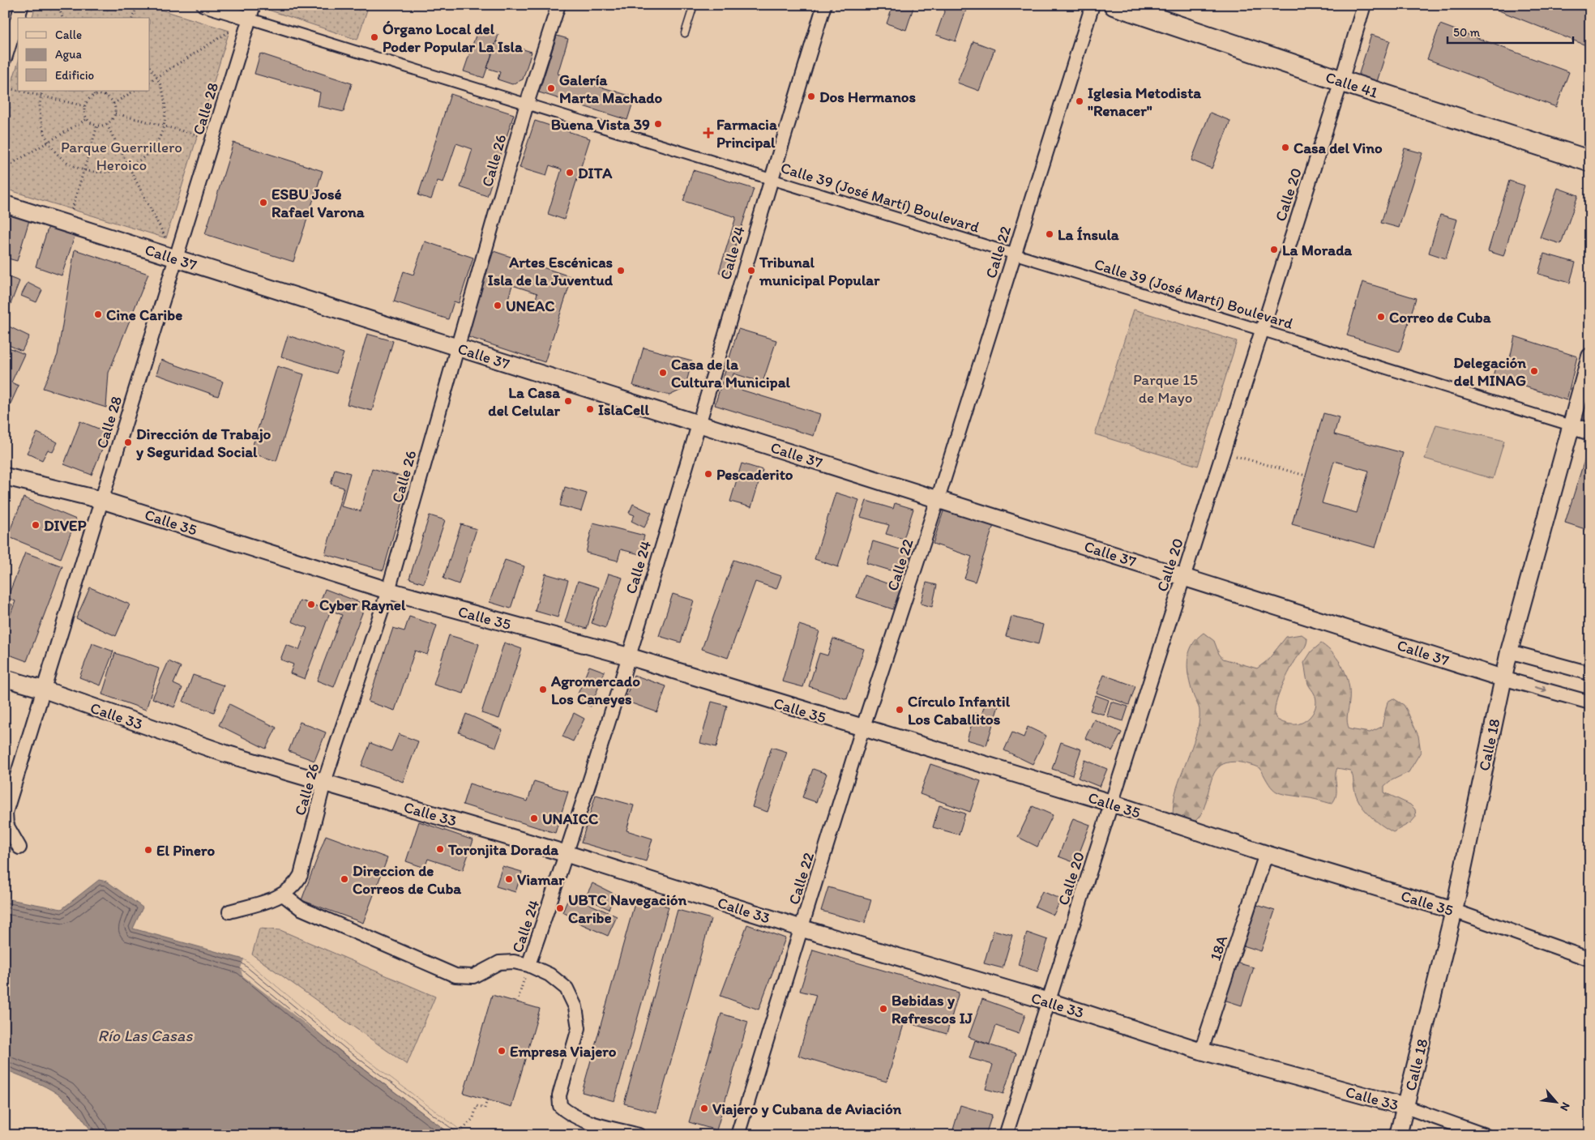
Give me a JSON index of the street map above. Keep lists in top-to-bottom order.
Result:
{
  "streets": {
    "main road": ["Calle 41"],
    "street": [
      "Calle 28",
      "Calle 26",
      "Calle 20",
      "Calle 39 (José Martí) Boulevard",
      "Calle 22",
      "Calle 24",
      "Calle 37",
      "Calle 35",
      "Calle 33",
      "Calle 18",
      "18A"
    ]
  },
  "crossings": [
    ["Calle 41", "Calle 20"],
    ["Calle 28", "Calle 39 (José Martí) Boulevard"],
    ["Calle 28", "Calle 37"],
    ["Calle 28", "Calle 35"],
    ["Calle 28", "Calle 33"],
    ["Calle 26", "Calle 39 (José Martí) Boulevard"],
    ["Calle 26", "Calle 37"],
    ["Calle 26", "Calle 35"],
    ["Calle 26", "Calle 33"],
    ["Calle 20", "Calle 39 (José Martí) Boulevard"],
    ["Calle 20", "Calle 37"],
    ["Calle 20", "Calle 35"],
    ["Calle 20", "Calle 33"],
    ["Calle 39 (José Martí) Boulevard", "Calle 22"],
    ["Calle 39 (José Martí) Boulevard", "Calle 24"],
    ["Calle 39 (José Martí) Boulevard", "Calle 18"],
    ["Calle 22", "Calle 37"],
    ["Calle 22", "Calle 35"],
    ["Calle 22", "Calle 33"],
    ["Calle 24", "Calle 37"],
    ["Calle 24", "Calle 35"],
    ["Calle 24", "Calle 33"],
    ["Calle 37", "Calle 18"],
    ["Calle 35", "Calle 18"],
    ["Calle 35", "18A"],
    ["Calle 33", "Calle 18"],
    ["Calle 33", "18A"]
  ],
  "water": ["Río Las Casas"],
  "parks": ["Parque Guerrillero Heroico", "Parque 15 de Mayo"],
  "places": {
    "other": [
      "Órgano Local del Poder Popular La Isla",
      "Galería Marta Machado",
      "Dos Hermanos",
      "Iglesia Metodista \"Renacer\"",
      "Buena Vista 39",
      "Casa del Vino",
      "DITA",
      "ESBU José Rafael Varona",
      "La Ínsula",
      "La Morada",
      "Artes Escénicas Isla de la Juventud",
      "Tribunal municipal Popular",
      "UNEAC",
      "Cine Caribe",
      "Correo de Cuba",
      "Delegación del MINAG",
      "Casa de la Cultura Municipal",
      "La Casa del Celular",
      "IslaCell",
      "Dirección de Trabajo y Seguridad Social",
      "Pescaderito",
      "DIVEP",
      "Cyber Raynel",
      "Agromercado Los Caneyes",
      "Círculo Infantil Los Caballitos",
      "UNAICC",
      "Toronjita Dorada",
      "El Pinero",
      "Direccion de Correos de Cuba",
      "Viamar",
      "UBTC Navegación Caribe",
      "Bebidas y Refrescos IJ",
      "Empresa Viajero",
      "Viajero y Cubana de Aviación"
    ],
    "health": ["Farmacia Principal"]
  },
  "legend": ["Calle", "Agua", "Edificio"],
  "scale_bar": "50 m",
  "north": "bottom right"
}
